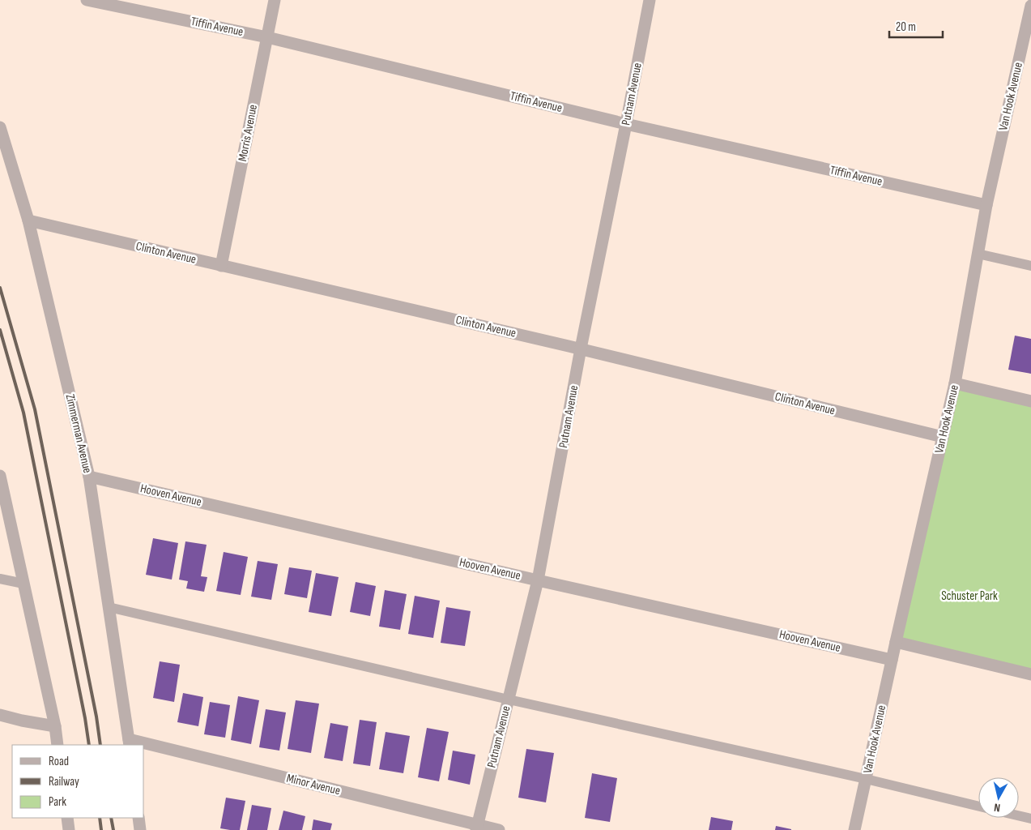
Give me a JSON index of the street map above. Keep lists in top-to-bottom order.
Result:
{
  "streets": {
    "street": [
      "Tiffin Avenue",
      "Putnam Avenue",
      "Van Hook Avenue",
      "Morris Avenue",
      "Clinton Avenue",
      "Zimmerman Avenue",
      "Hooven Avenue",
      "Minor Avenue"
    ]
  },
  "crossings": [
    ["Tiffin Avenue", "Putnam Avenue"],
    ["Tiffin Avenue", "Van Hook Avenue"],
    ["Tiffin Avenue", "Morris Avenue"],
    ["Putnam Avenue", "Clinton Avenue"],
    ["Putnam Avenue", "Hooven Avenue"],
    ["Putnam Avenue", "Minor Avenue"],
    ["Van Hook Avenue", "Clinton Avenue"],
    ["Van Hook Avenue", "Hooven Avenue"],
    ["Morris Avenue", "Clinton Avenue"],
    ["Clinton Avenue", "Zimmerman Avenue"],
    ["Zimmerman Avenue", "Hooven Avenue"],
    ["Zimmerman Avenue", "Minor Avenue"]
  ],
  "parks": ["Schuster Park"],
  "legend": ["Road", "Railway", "Park"],
  "scale_bar": "20 m",
  "north": "bottom"
}
